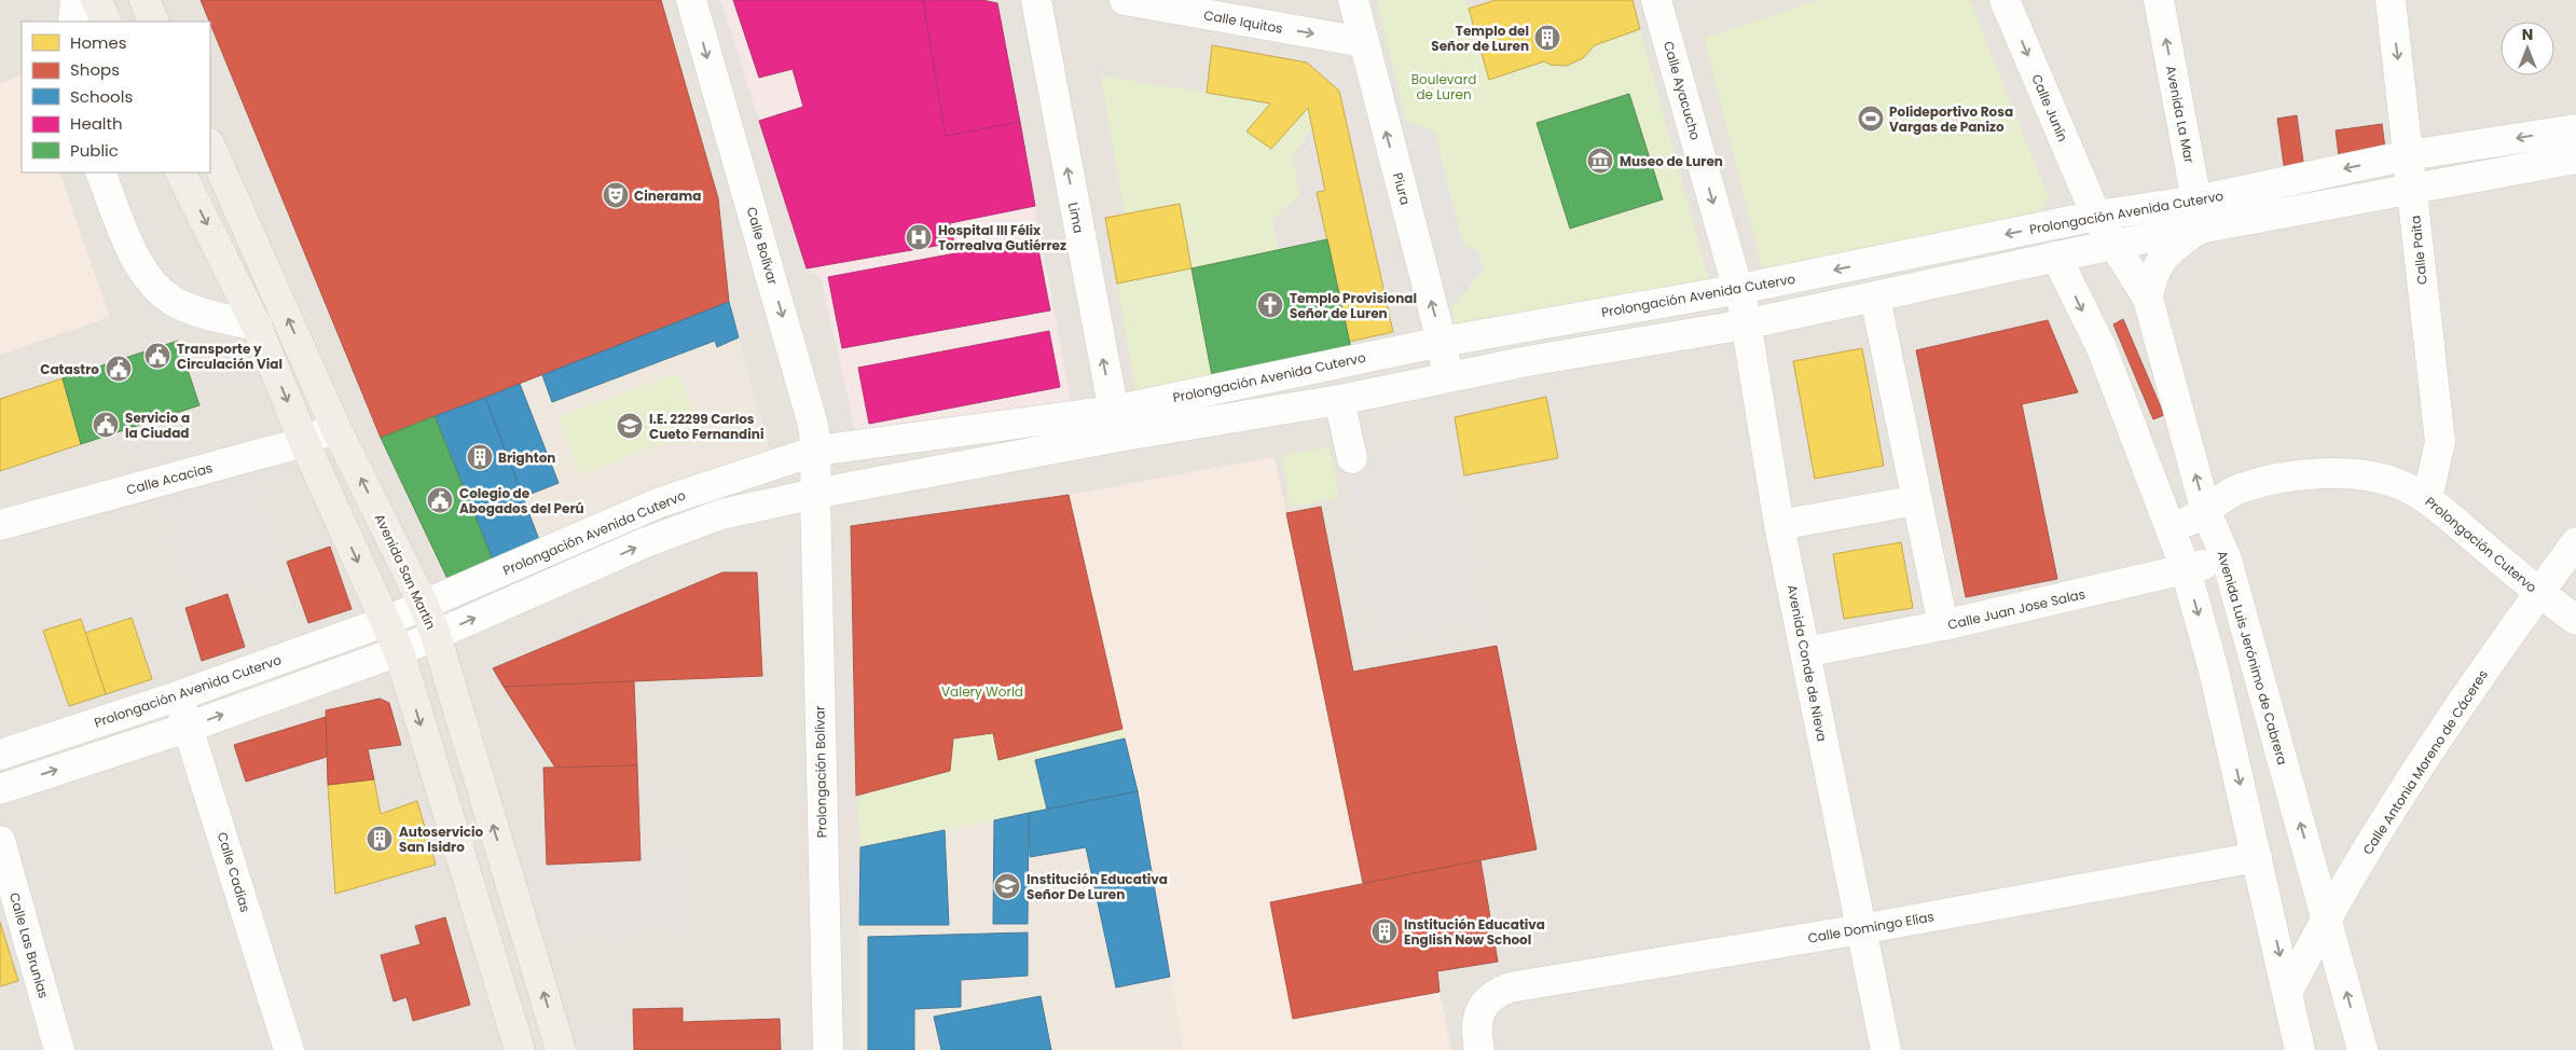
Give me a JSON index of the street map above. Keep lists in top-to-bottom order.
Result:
{
  "streets": {
    "main road": ["Avenida San Martín"],
    "street": [
      "Calle Iquitos",
      "Calle Ayacucho",
      "Calle Junín",
      "Avenida La Mar",
      "Piura",
      "Prolongación Avenida Cutervo",
      "Lima",
      "Calle Bolívar",
      "Calle Paita",
      "Calle Acacias",
      "Prolongación Cutervo",
      "Calle Juan Jose Salas",
      "Avenida Luis Jerónimo de Cabrera",
      "Avenida Conde de Nieva",
      "Calle Antonia Moreno de Cáceres",
      "Prolongación Bolívar",
      "Calle Cadias",
      "Calle Domingo Elías",
      "Calle Las Brunias"
    ]
  },
  "crossings": [
    ["Calle Iquitos", "Piura"],
    ["Calle Ayacucho", "Prolongación Avenida Cutervo"],
    ["Calle Ayacucho", "Avenida Conde de Nieva"],
    ["Calle Junín", "Prolongación Avenida Cutervo"],
    ["Calle Junín", "Avenida Luis Jerónimo de Cabrera"],
    ["Avenida La Mar", "Prolongación Avenida Cutervo"],
    ["Piura", "Prolongación Avenida Cutervo"],
    ["Prolongación Avenida Cutervo", "Lima"],
    ["Prolongación Avenida Cutervo", "Calle Bolívar"],
    ["Prolongación Avenida Cutervo", "Calle Paita"],
    ["Prolongación Avenida Cutervo", "Avenida San Martín"],
    ["Prolongación Avenida Cutervo", "Avenida Luis Jerónimo de Cabrera"],
    ["Prolongación Avenida Cutervo", "Avenida Conde de Nieva"],
    ["Prolongación Avenida Cutervo", "Prolongación Bolívar"],
    ["Prolongación Avenida Cutervo", "Calle Cadias"],
    ["Calle Bolívar", "Prolongación Bolívar"],
    ["Calle Paita", "Prolongación Cutervo"],
    ["Calle Acacias", "Avenida San Martín"],
    ["Prolongación Cutervo", "Avenida Luis Jerónimo de Cabrera"],
    ["Prolongación Cutervo", "Calle Antonia Moreno de Cáceres"],
    ["Calle Juan Jose Salas", "Avenida Luis Jerónimo de Cabrera"],
    ["Calle Juan Jose Salas", "Avenida Conde de Nieva"],
    ["Avenida Luis Jerónimo de Cabrera", "Calle Antonia Moreno de Cáceres"],
    ["Avenida Conde de Nieva", "Calle Domingo Elías"]
  ],
  "one_way": [
    "Calle Iquitos",
    "Calle Ayacucho",
    "Calle Junín",
    "Avenida La Mar",
    "Piura",
    "Lima",
    "Calle Bolívar"
  ],
  "parks": ["Boulevard de Luren", "Valery World"],
  "places": {
    "building": [
      "Templo del Señor de Luren",
      "Brighton",
      "Autoservicio San Isidro",
      "Institución Educativa English Now School"
    ],
    "sports": ["Polideportivo Rosa Vargas de Panizo"],
    "museum": ["Museo de Luren"],
    "theatre": ["Cinerama"],
    "hospital": ["Hospital III Félix Torrealva Gutiérrez"],
    "church": ["Templo Provisional Señor de Luren"],
    "public building": [
      "Transporte y Circulación Vial",
      "Catastro",
      "Servicio a la Ciudad",
      "Colegio de Abogados del Perú"
    ],
    "school or university": ["I.E. 22299 Carlos Cueto Fernandini", "Institución Educativa Señor De Luren"]
  },
  "legend": [
    "Homes",
    "Shops",
    "Schools",
    "Health",
    "Public"
  ],
  "north": "top"
}
